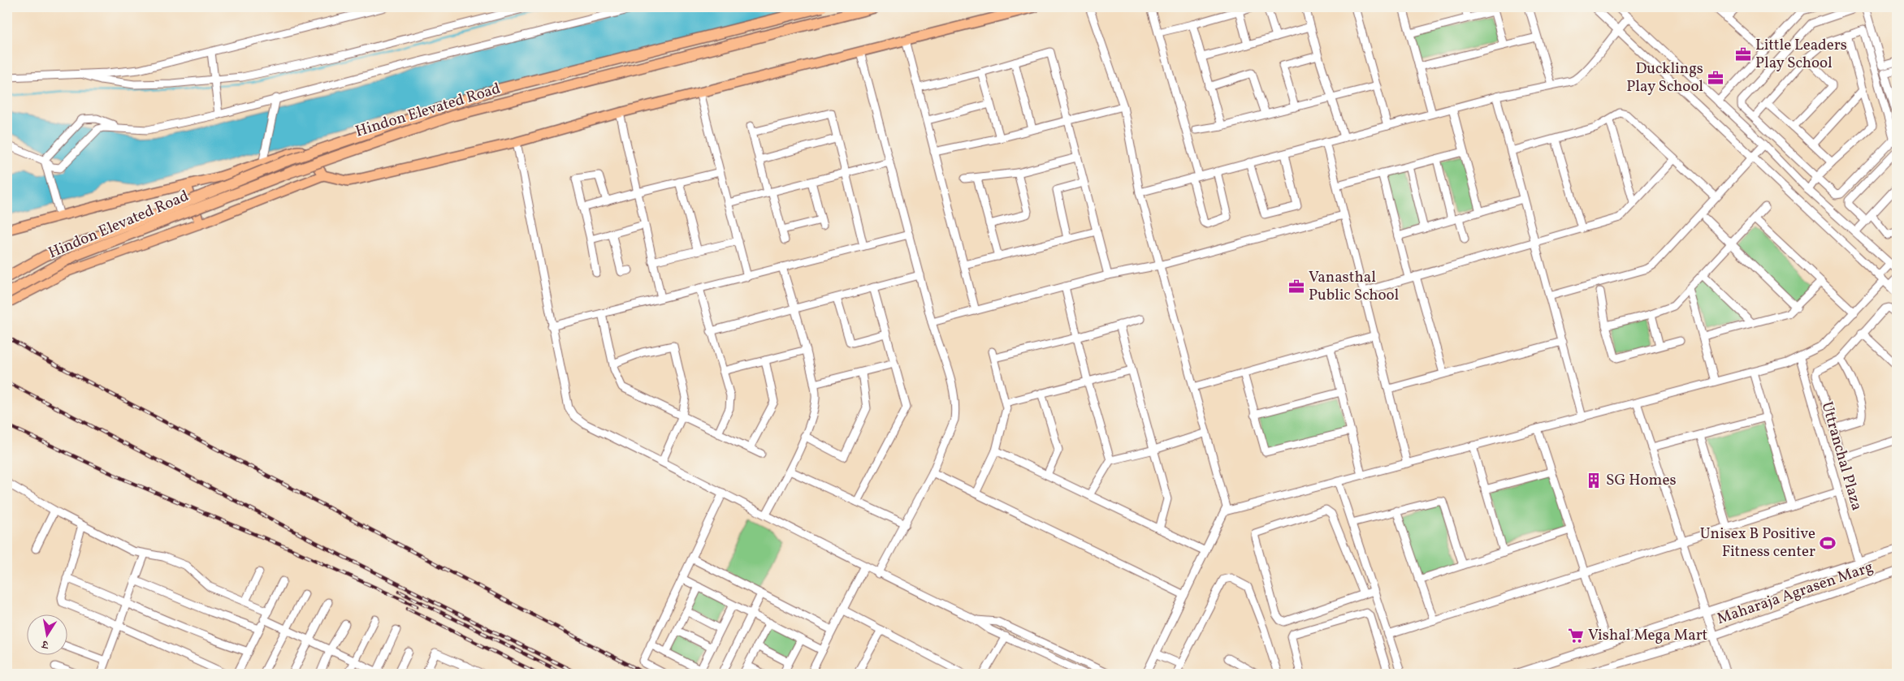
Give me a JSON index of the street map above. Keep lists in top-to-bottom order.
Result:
{
  "streets": {
    "highway": ["Hindon Elevated Road"],
    "street": ["Uttranchal Plaza", "Maharaja Agrasen Marg"]
  },
  "crossings": [
    ["Uttranchal Plaza", "Maharaja Agrasen Marg"]
  ],
  "places": {
    "office": ["Little Leaders Play School", "Ducklings Play School", "Vanasthal Public School"],
    "building": ["SG Homes"],
    "sports": ["Unisex B Positive Fitness center"],
    "supermarket": ["Vishal Mega Mart"]
  },
  "north": "bottom"
}
